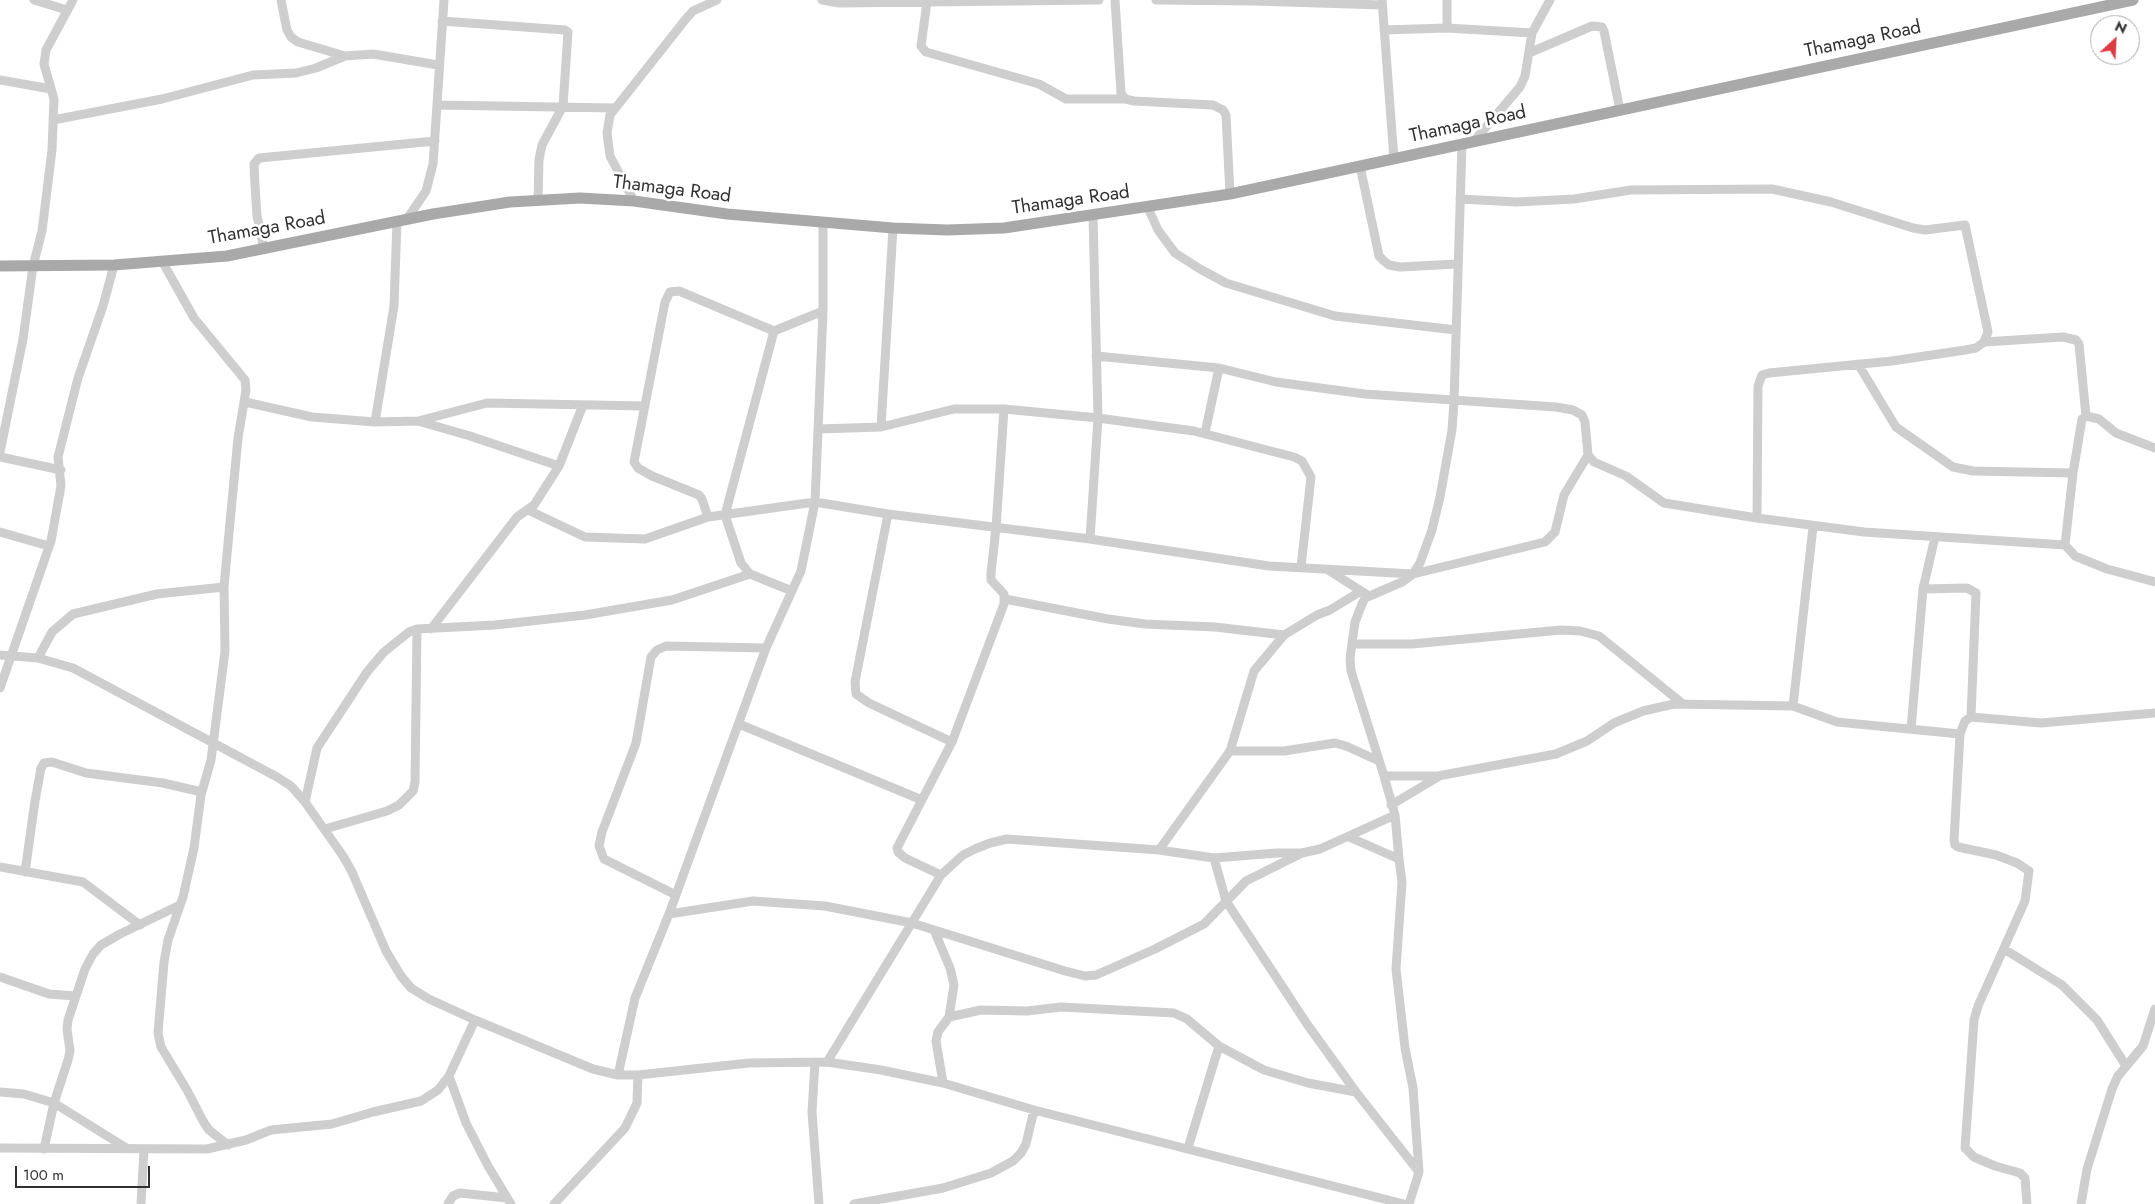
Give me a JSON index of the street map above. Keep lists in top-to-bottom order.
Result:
{
  "streets": {
    "main road": ["Thamaga Road"]
  },
  "scale_bar": "100 m",
  "north": "top right"
}
